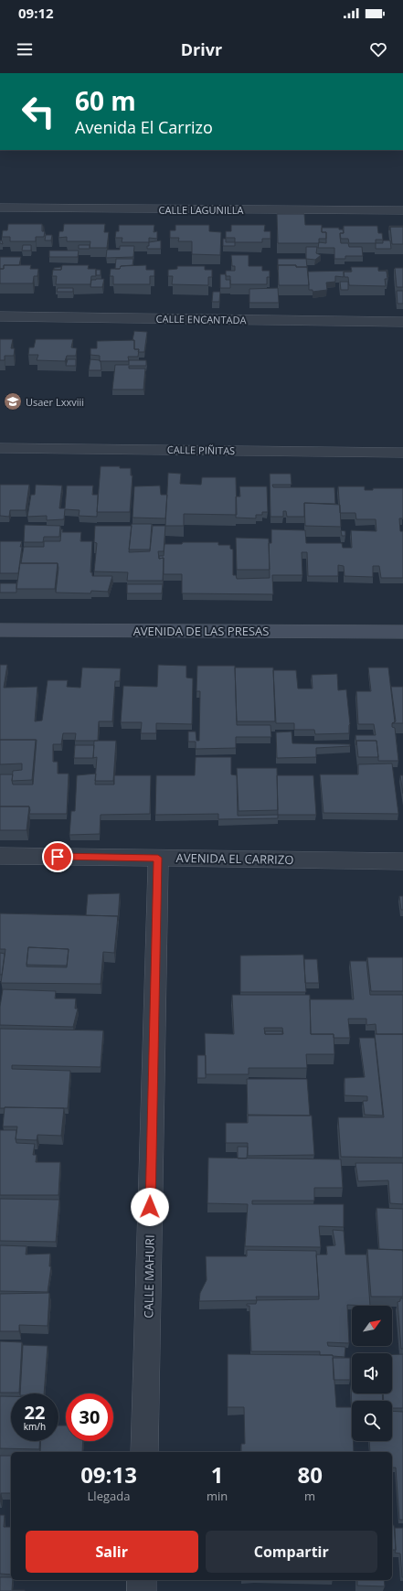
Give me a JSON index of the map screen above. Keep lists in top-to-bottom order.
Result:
{
  "streets": {
    "street": [
      "CALLE LAGUNILLA",
      "CALLE ENCANTADA",
      "CALLE PIÑITAS",
      "AVENIDA DE LAS PRESAS",
      "AVENIDA EL CARRIZO",
      "CALLE MAHURI"
    ]
  },
  "crossings": [
    ["AVENIDA EL CARRIZO", "CALLE MAHURI"]
  ],
  "places": {
    "school or university": ["Usaer Lxxviii"]
  },
  "north": "top right",
  "page": {
    "status": "09:12",
    "header": "Drivr",
    "turn": ["60 m", "Avenida El Carrizo"],
    "speed": "22 km/h",
    "limit": "30",
    "eta": [
      "09:13",
      "Llegada",
      "1",
      "min",
      "80",
      "m"
    ],
    "buttons": ["Salir", "Compartir"]
  }
}
